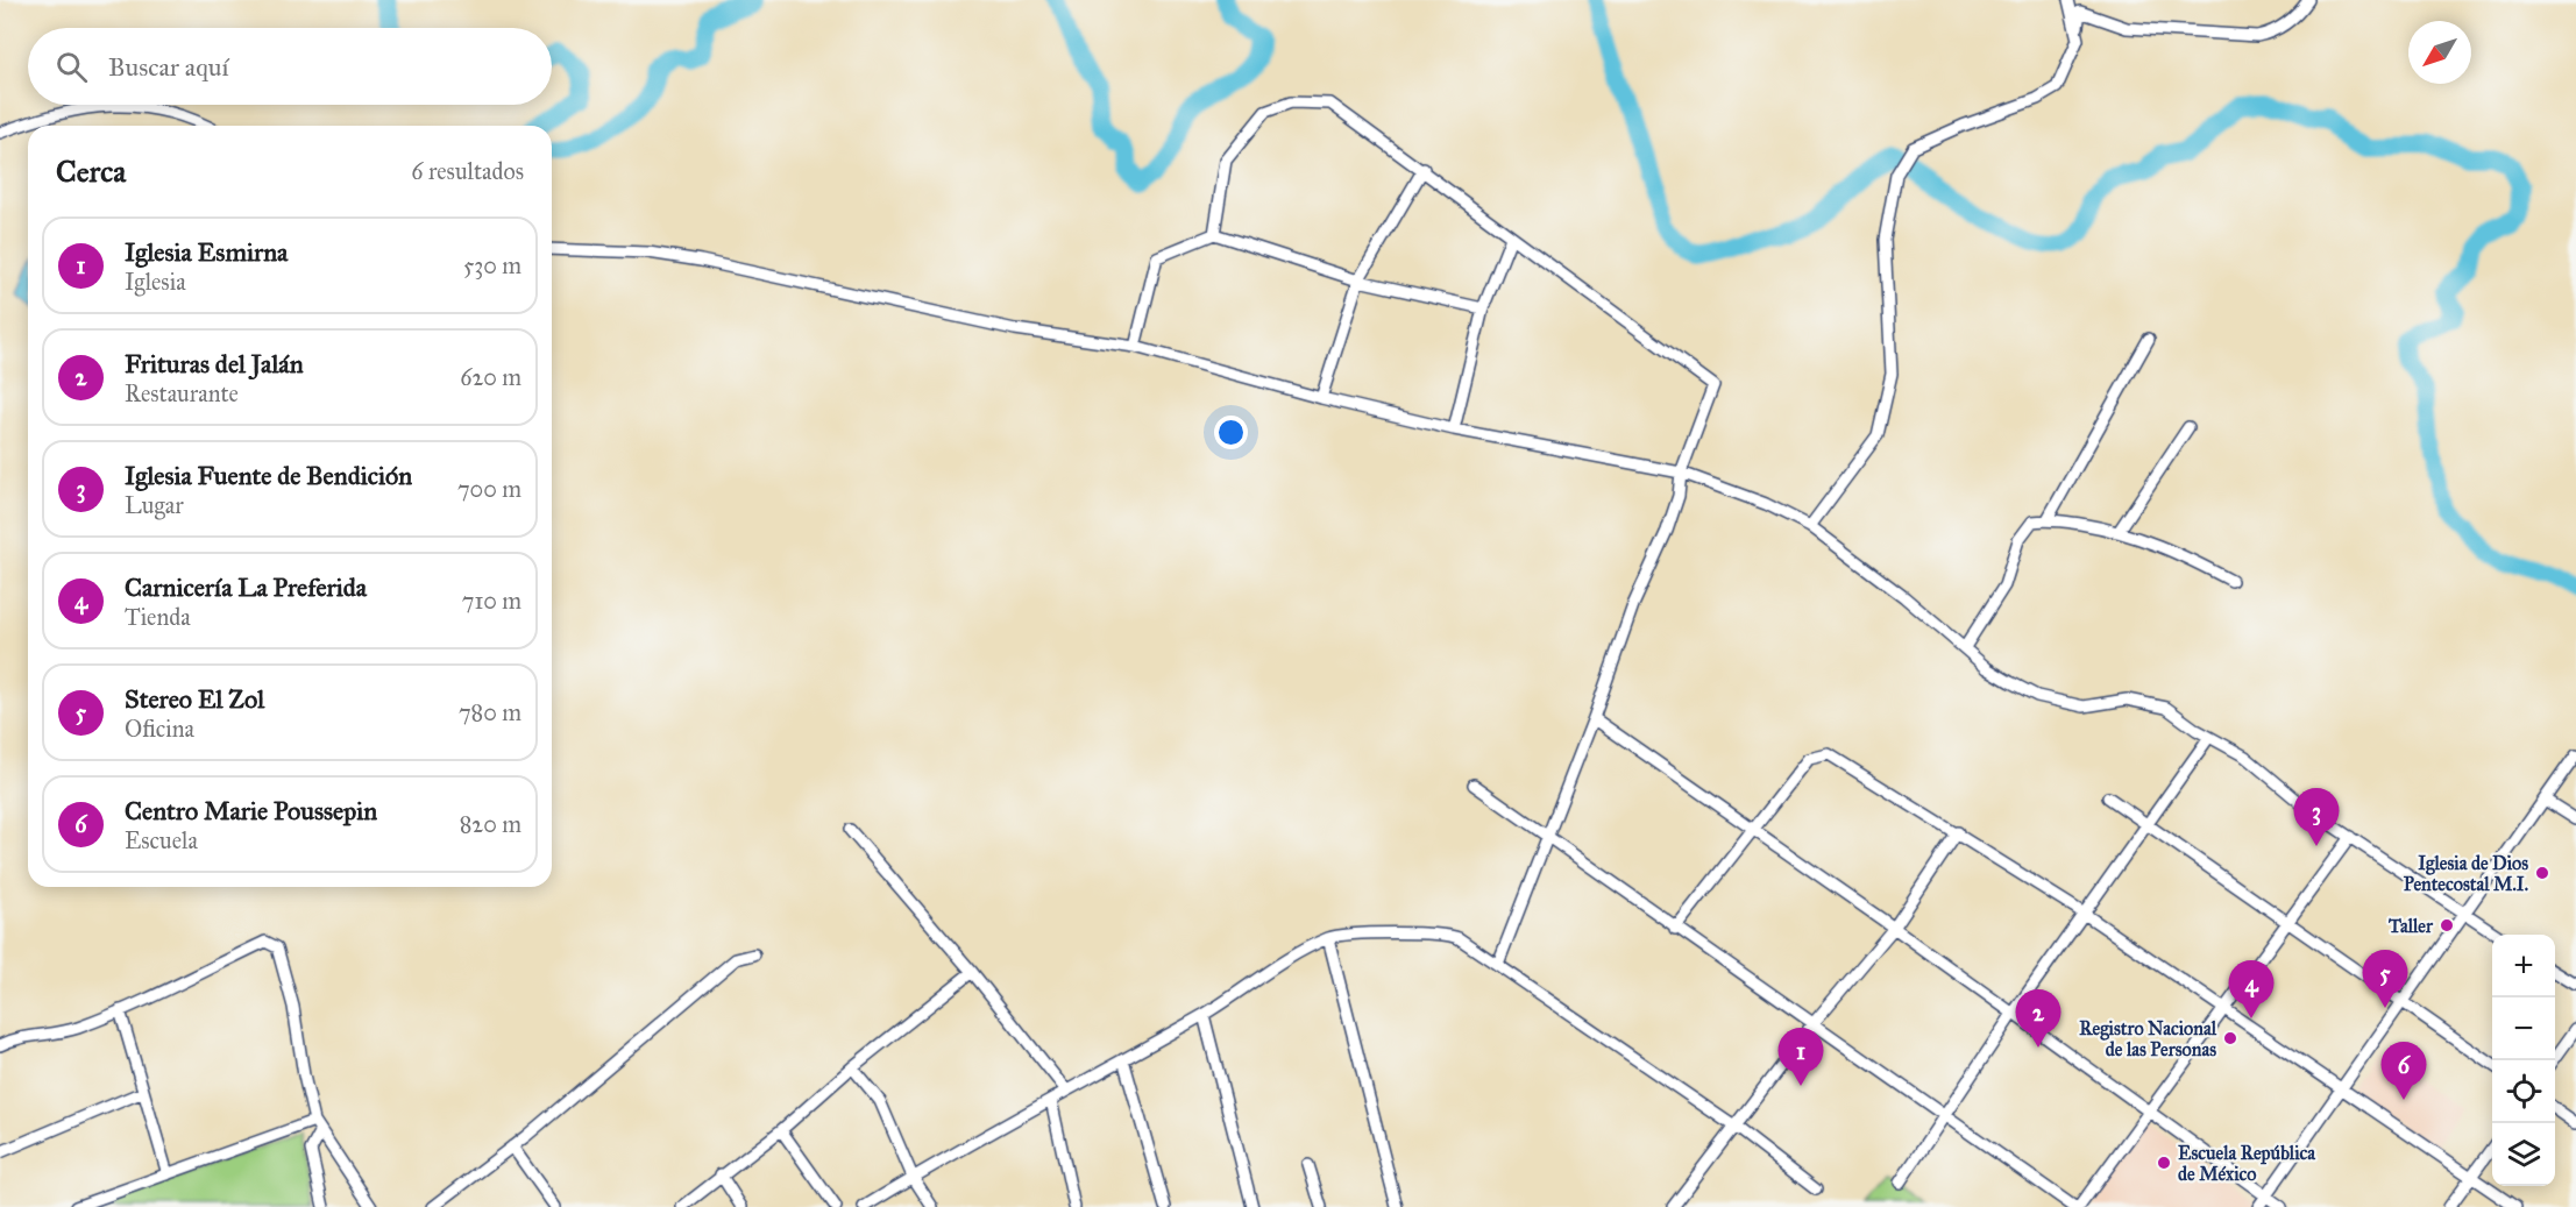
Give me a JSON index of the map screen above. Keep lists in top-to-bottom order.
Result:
{
  "places": [
    "Iglesia de Dios Pentecostal M.I.",
    "Taller",
    "Registro Nacional de las Personas",
    "Escuela República de México"
  ],
  "north": "bottom left",
  "page": {
    "search": "Buscar aquí",
    "heading": ["Cerca", "6 resultados"],
    "list": [
      {
        "mark": "1",
        "name": "Iglesia Esmirna",
        "note": "Iglesia",
        "value": "530 m"
      },
      {
        "mark": "2",
        "name": "Frituras del Jalán",
        "note": "Restaurante",
        "value": "620 m"
      },
      {
        "mark": "3",
        "name": "Iglesia Fuente de Bendición",
        "note": "Lugar",
        "value": "700 m"
      },
      {
        "mark": "4",
        "name": "Carnicería La Preferida",
        "note": "Tienda",
        "value": "710 m"
      },
      {
        "mark": "5",
        "name": "Stereo El Zol",
        "note": "Oficina",
        "value": "780 m"
      },
      {
        "mark": "6",
        "name": "Centro Marie Poussepin",
        "note": "Escuela",
        "value": "820 m"
      }
    ],
    "pins": [
      "3",
      "5",
      "4",
      "2",
      "1",
      "6"
    ],
    "map_buttons": ["+", "−"]
  }
}
